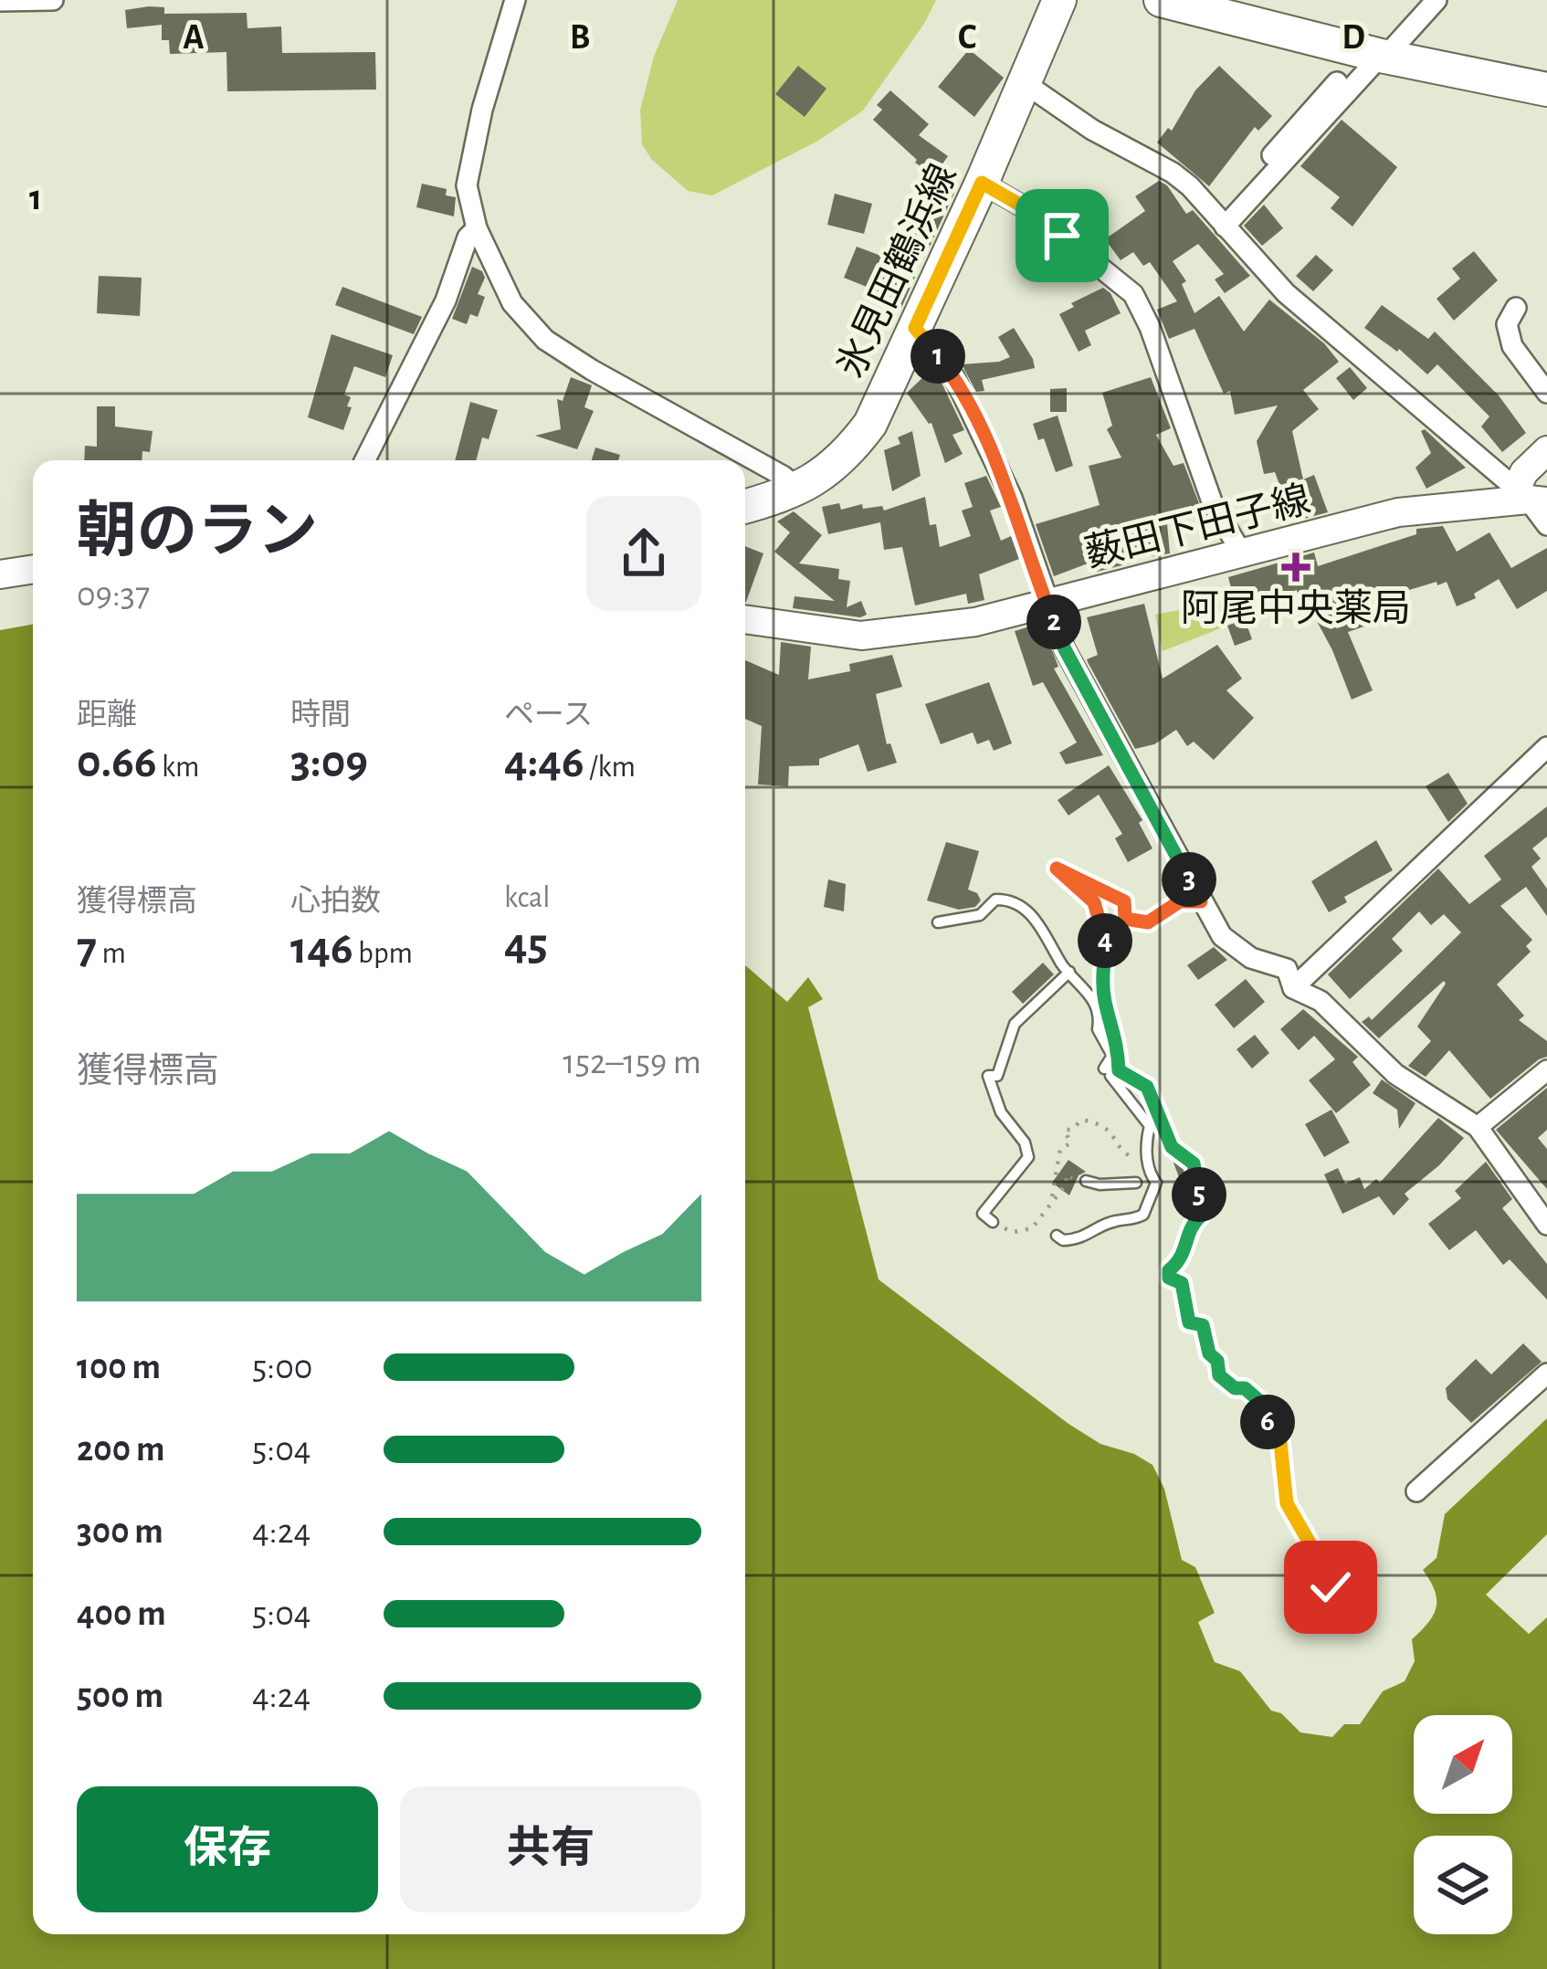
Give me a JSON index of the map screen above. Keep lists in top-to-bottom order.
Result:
{
  "streets": {
    "main road": ["氷見田鶴浜線", "薮田下田子線"]
  },
  "places": {
    "health": ["阿尾中央薬局"]
  },
  "north": "top right",
  "page": {
    "pins": [
      "1",
      "2",
      "3",
      "4",
      "5",
      "6"
    ],
    "heading": ["朝のラン", "09:37"],
    "stats": [
      ["距離", "0.66 km"],
      ["時間", "3:09"],
      ["ペース", "4:46 /km"],
      ["獲得標高", "7 m"],
      ["心拍数", "146 bpm"],
      ["kcal", "45"]
    ],
    "chart": ["獲得標高", "152–159 m"],
    "list": [
      {
        "name": "100 m",
        "note": "5:00"
      },
      {
        "name": "200 m",
        "note": "5:04"
      },
      {
        "name": "300 m",
        "note": "4:24"
      },
      {
        "name": "400 m",
        "note": "5:04"
      },
      {
        "name": "500 m",
        "note": "4:24"
      }
    ],
    "buttons": ["保存", "共有"]
  },
  "grid": {
    "columns": [
      "A",
      "B",
      "C",
      "D"
    ],
    "rows": ["1"]
  }
}
